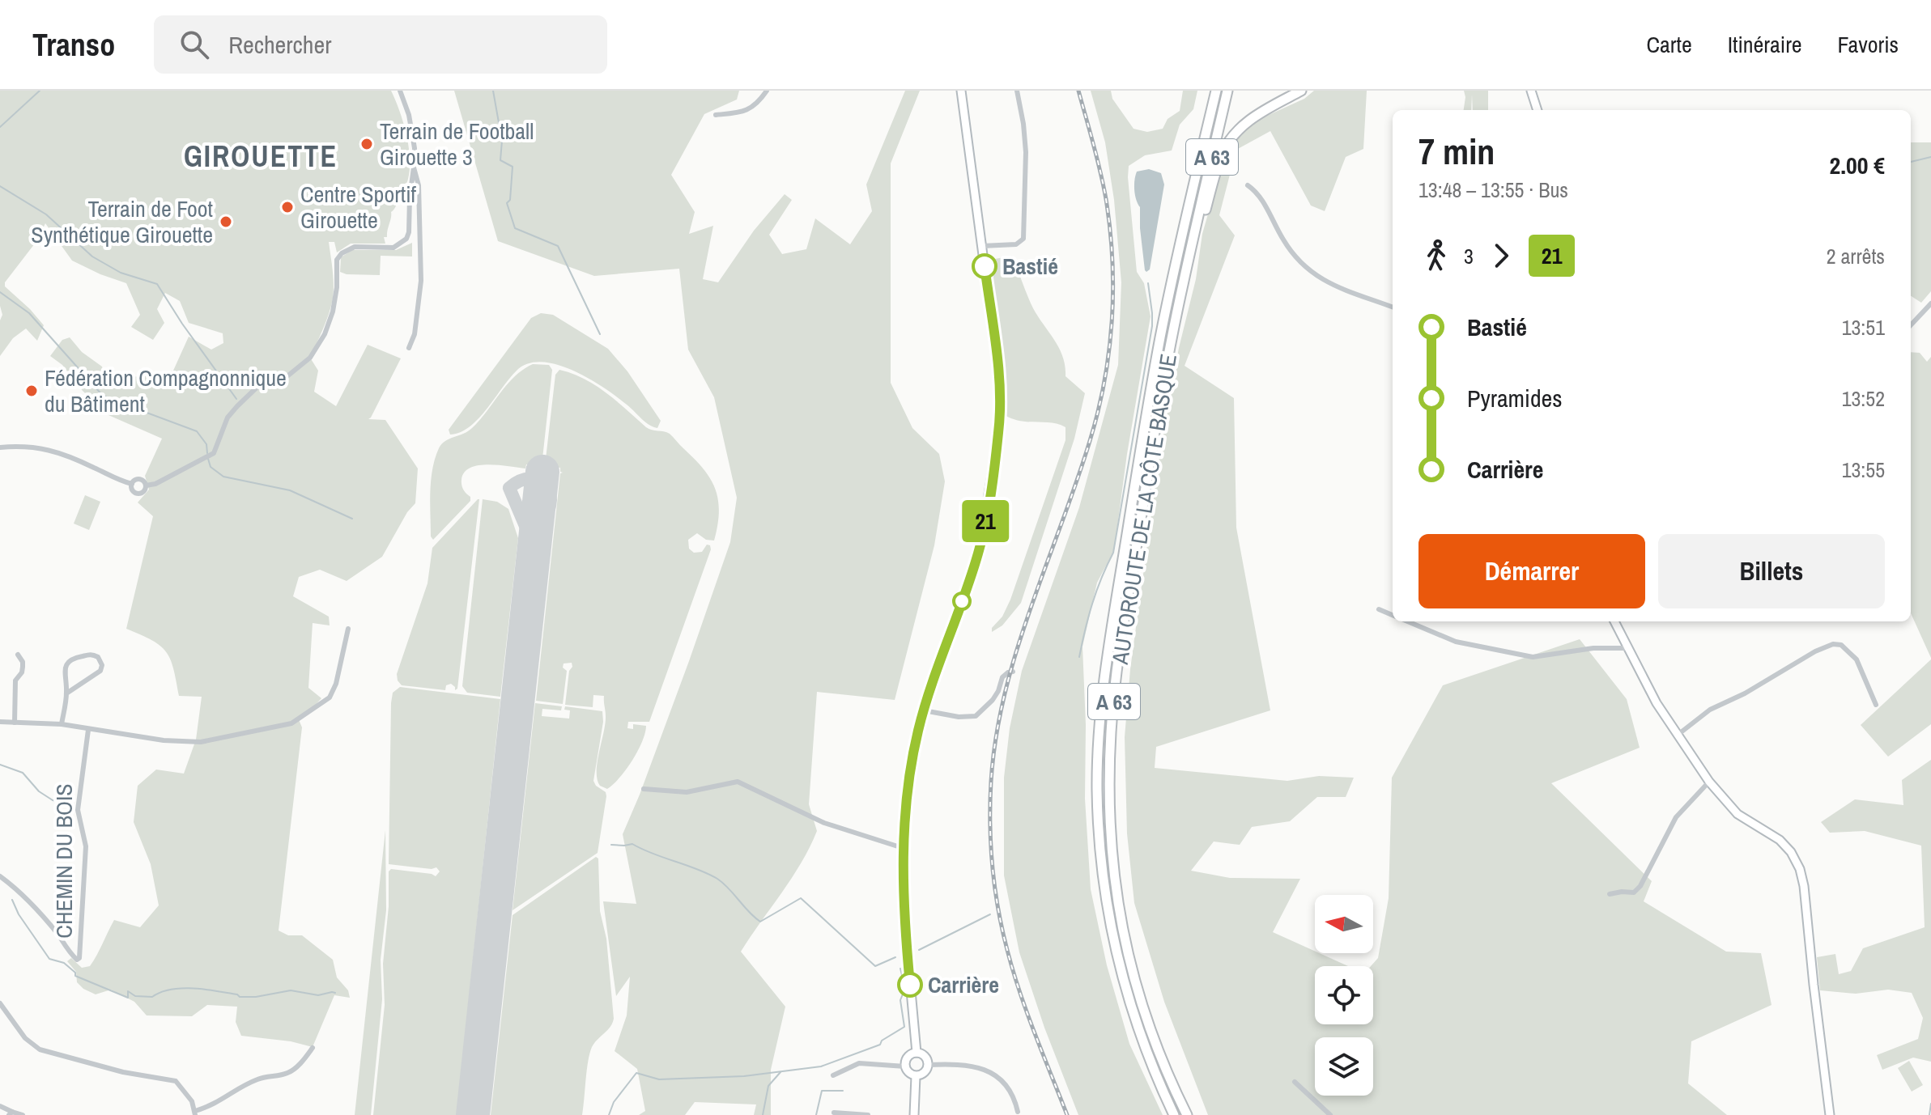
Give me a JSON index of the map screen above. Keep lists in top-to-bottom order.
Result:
{
  "streets": {
    "highway": ["A 63", "AUTOROUTE DE LA CÔTE BASQUE"],
    "street": ["CHEMIN DU BOIS"]
  },
  "districts": ["GIROUETTE"],
  "places": [
    "Terrain de Football Girouette 3",
    "Centre Sportif Girouette",
    "Terrain de Foot Synthétique Girouette",
    "Bastié",
    "Fédération Compagnonnique du Bâtiment",
    "Carrière"
  ],
  "lines": ["bus line 21"],
  "north": "left",
  "page": {
    "header": "Transo",
    "search": "Rechercher",
    "nav": ["Carte", "Itinéraire", "Favoris"],
    "on_map": "21",
    "heading": ["7 min", "13:48 – 13:55 · Bus", "2.00 €"],
    "legs": ["3", "21", "2 arrêts"],
    "list": [
      {
        "name": "Bastié",
        "value": "13:51"
      },
      {
        "name": "Pyramides",
        "value": "13:52"
      },
      {
        "name": "Carrière",
        "value": "13:55"
      }
    ],
    "buttons": ["Démarrer", "Billets"]
  }
}
